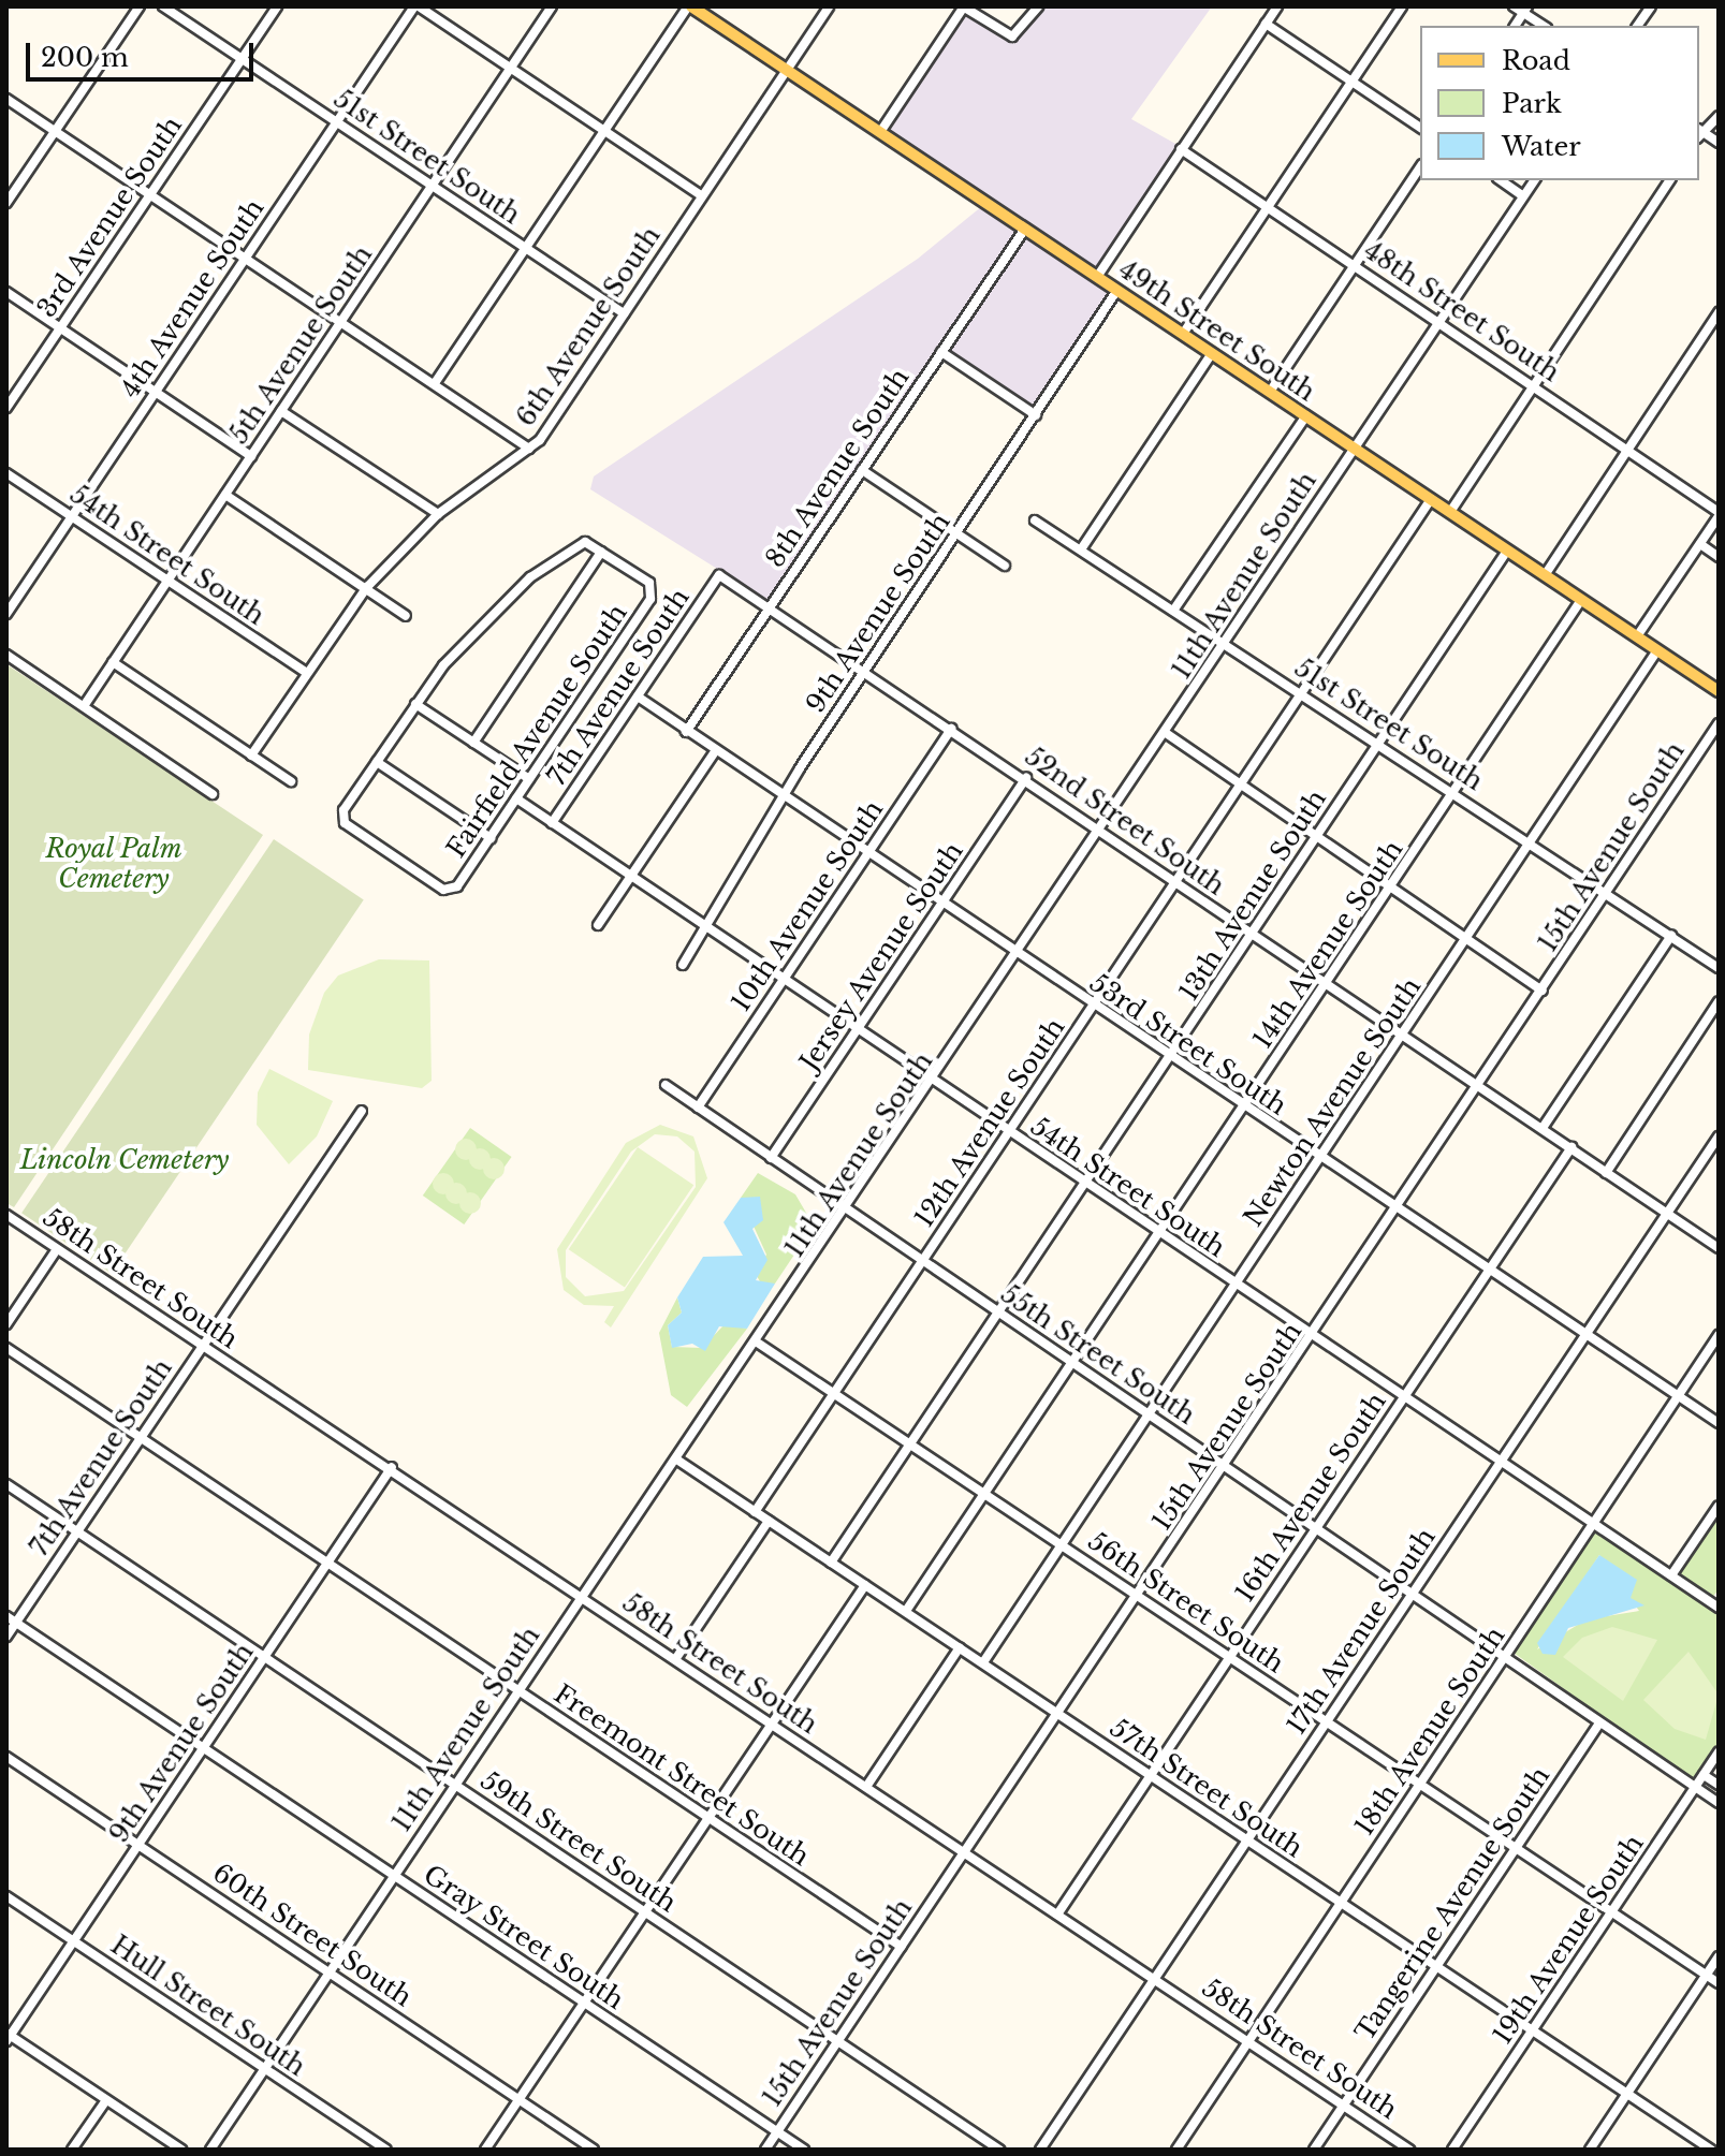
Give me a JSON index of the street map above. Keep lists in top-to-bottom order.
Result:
{
  "streets": {
    "main road": ["49th Street South"],
    "street": [
      "51st Street South",
      "3rd Avenue South",
      "4th Avenue South",
      "48th Street South",
      "6th Avenue South",
      "5th Avenue South",
      "8th Avenue South",
      "54th Street South",
      "11th Avenue South",
      "9th Avenue South",
      "7th Avenue South",
      "Fairfield Avenue South",
      "52nd Street South",
      "15th Avenue South",
      "13th Avenue South",
      "10th Avenue South",
      "14th Avenue South",
      "Jersey Avenue South",
      "53rd Street South",
      "Newton Avenue South",
      "12th Avenue South",
      "58th Street South",
      "55th Street South",
      "16th Avenue South",
      "56th Street South",
      "17th Avenue South",
      "18th Avenue South",
      "Freemont Street South",
      "57th Street South",
      "59th Street South",
      "Tangerine Avenue South",
      "60th Street South",
      "Gray Street South",
      "19th Avenue South",
      "Hull Street South"
    ]
  },
  "crossings": [
    ["51st Street South", "3rd Avenue South"],
    ["51st Street South", "4th Avenue South"],
    ["51st Street South", "6th Avenue South"],
    ["51st Street South", "5th Avenue South"],
    ["51st Street South", "11th Avenue South"],
    ["51st Street South", "15th Avenue South"],
    ["51st Street South", "13th Avenue South"],
    ["51st Street South", "14th Avenue South"],
    ["51st Street South", "Newton Avenue South"],
    ["51st Street South", "12th Avenue South"],
    ["4th Avenue South", "54th Street South"],
    ["48th Street South", "11th Avenue South"],
    ["6th Avenue South", "49th Street South"],
    ["6th Avenue South", "54th Street South"],
    ["49th Street South", "8th Avenue South"],
    ["49th Street South", "11th Avenue South"],
    ["49th Street South", "9th Avenue South"],
    ["49th Street South", "13th Avenue South"],
    ["49th Street South", "14th Avenue South"],
    ["49th Street South", "Newton Avenue South"],
    ["49th Street South", "12th Avenue South"],
    ["5th Avenue South", "54th Street South"],
    ["8th Avenue South", "52nd Street South"],
    ["8th Avenue South", "53rd Street South"],
    ["54th Street South", "11th Avenue South"],
    ["54th Street South", "9th Avenue South"],
    ["54th Street South", "7th Avenue South"],
    ["54th Street South", "Fairfield Avenue South"],
    ["54th Street South", "15th Avenue South"],
    ["54th Street South", "13th Avenue South"],
    ["54th Street South", "10th Avenue South"],
    ["54th Street South", "14th Avenue South"],
    ["54th Street South", "Jersey Avenue South"],
    ["54th Street South", "Newton Avenue South"],
    ["54th Street South", "12th Avenue South"],
    ["54th Street South", "16th Avenue South"],
    ["54th Street South", "17th Avenue South"],
    ["54th Street South", "18th Avenue South"],
    ["11th Avenue South", "52nd Street South"],
    ["11th Avenue South", "53rd Street South"],
    ["11th Avenue South", "58th Street South"],
    ["11th Avenue South", "55th Street South"],
    ["11th Avenue South", "56th Street South"],
    ["11th Avenue South", "Freemont Street South"],
    ["11th Avenue South", "57th Street South"],
    ["11th Avenue South", "59th Street South"],
    ["11th Avenue South", "60th Street South"],
    ["11th Avenue South", "Gray Street South"],
    ["11th Avenue South", "Hull Street South"],
    ["9th Avenue South", "52nd Street South"],
    ["9th Avenue South", "53rd Street South"],
    ["9th Avenue South", "58th Street South"],
    ["9th Avenue South", "Freemont Street South"],
    ["9th Avenue South", "59th Street South"],
    ["9th Avenue South", "60th Street South"],
    ["9th Avenue South", "Gray Street South"],
    ["9th Avenue South", "Hull Street South"],
    ["7th Avenue South", "52nd Street South"],
    ["7th Avenue South", "53rd Street South"],
    ["7th Avenue South", "58th Street South"],
    ["7th Avenue South", "Freemont Street South"],
    ["7th Avenue South", "59th Street South"],
    ["7th Avenue South", "Gray Street South"],
    ["52nd Street South", "15th Avenue South"],
    ["52nd Street South", "13th Avenue South"],
    ["52nd Street South", "10th Avenue South"],
    ["52nd Street South", "14th Avenue South"],
    ["52nd Street South", "Jersey Avenue South"],
    ["52nd Street South", "Newton Avenue South"],
    ["52nd Street South", "12th Avenue South"],
    ["52nd Street South", "16th Avenue South"],
    ["52nd Street South", "17th Avenue South"],
    ["15th Avenue South", "53rd Street South"],
    ["15th Avenue South", "58th Street South"],
    ["15th Avenue South", "55th Street South"],
    ["15th Avenue South", "56th Street South"],
    ["15th Avenue South", "Freemont Street South"],
    ["15th Avenue South", "57th Street South"],
    ["15th Avenue South", "59th Street South"],
    ["15th Avenue South", "Gray Street South"],
    ["13th Avenue South", "53rd Street South"],
    ["13th Avenue South", "55th Street South"],
    ["13th Avenue South", "56th Street South"],
    ["13th Avenue South", "57th Street South"],
    ["10th Avenue South", "53rd Street South"],
    ["10th Avenue South", "55th Street South"],
    ["14th Avenue South", "53rd Street South"],
    ["14th Avenue South", "55th Street South"],
    ["14th Avenue South", "56th Street South"],
    ["14th Avenue South", "57th Street South"],
    ["Jersey Avenue South", "53rd Street South"],
    ["Jersey Avenue South", "55th Street South"],
    ["53rd Street South", "Newton Avenue South"],
    ["53rd Street South", "12th Avenue South"],
    ["53rd Street South", "16th Avenue South"],
    ["53rd Street South", "17th Avenue South"],
    ["53rd Street South", "18th Avenue South"],
    ["Newton Avenue South", "55th Street South"],
    ["Newton Avenue South", "56th Street South"],
    ["Newton Avenue South", "57th Street South"],
    ["12th Avenue South", "55th Street South"],
    ["12th Avenue South", "56th Street South"],
    ["12th Avenue South", "57th Street South"],
    ["58th Street South", "16th Avenue South"],
    ["58th Street South", "17th Avenue South"],
    ["58th Street South", "18th Avenue South"],
    ["58th Street South", "Tangerine Avenue South"],
    ["55th Street South", "16th Avenue South"],
    ["55th Street South", "17th Avenue South"],
    ["55th Street South", "18th Avenue South"],
    ["55th Street South", "Tangerine Avenue South"],
    ["55th Street South", "19th Avenue South"],
    ["16th Avenue South", "56th Street South"],
    ["16th Avenue South", "57th Street South"],
    ["56th Street South", "17th Avenue South"],
    ["56th Street South", "18th Avenue South"],
    ["56th Street South", "Tangerine Avenue South"],
    ["56th Street South", "19th Avenue South"],
    ["17th Avenue South", "57th Street South"],
    ["18th Avenue South", "57th Street South"],
    ["57th Street South", "Tangerine Avenue South"],
    ["57th Street South", "19th Avenue South"]
  ],
  "parks": ["Royal Palm Cemetery", "Lincoln Cemetery"],
  "legend": ["Road", "Park", "Water"],
  "scale_bar": "200 m"
}
